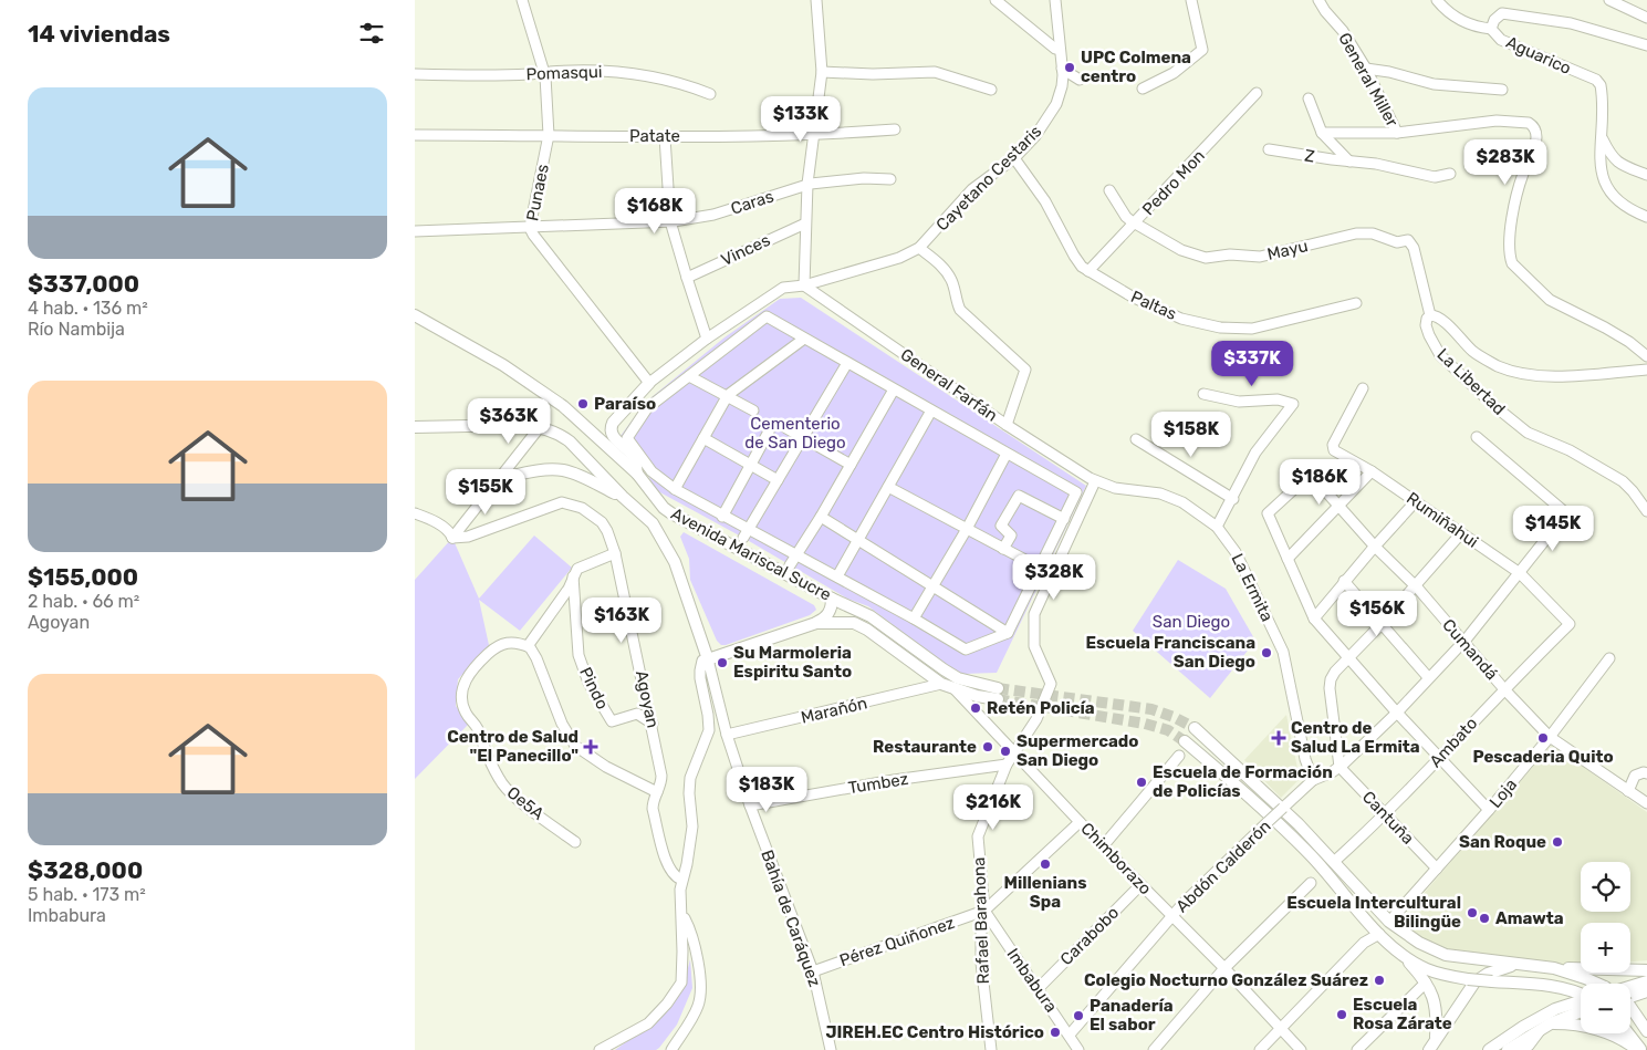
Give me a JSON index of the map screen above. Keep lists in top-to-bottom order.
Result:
{
  "streets": {
    "main road": ["Avenida Mariscal Sucre"],
    "street": [
      "Aguarico",
      "Pomasqui",
      "General Miller",
      "Patate",
      "Z",
      "Cayetano Cestaris",
      "Pedro Mon",
      "Punaes",
      "Caras",
      "Vinces",
      "Mayu",
      "Paltas",
      "La Libertad",
      "General Farfán",
      "Rumiñahui",
      "La Ermita",
      "Cumandá",
      "Pindo",
      "Agoyan",
      "Marañón",
      "Ambato",
      "Tumbez",
      "Loja",
      "Oe5A",
      "Cantuña",
      "Chimborazo",
      "Abdón Calderón",
      "Bahía de Caráquez",
      "Rafael Barahona",
      "Carabobo",
      "Pérez Quiñonez",
      "Imbabura"
    ]
  },
  "crossings": [
    ["Pomasqui", "Punaes"],
    ["Patate", "Punaes"],
    ["Cayetano Cestaris", "Punaes"],
    ["Cayetano Cestaris", "Paltas"],
    ["Cayetano Cestaris", "General Farfán"],
    ["Pedro Mon", "Mayu"],
    ["Pedro Mon", "Paltas"],
    ["Punaes", "Caras"],
    ["Mayu", "La Libertad"],
    ["General Farfán", "La Ermita"],
    ["General Farfán", "Rafael Barahona"],
    ["Rumiñahui", "Ambato"],
    ["Rumiñahui", "Abdón Calderón"],
    ["Avenida Mariscal Sucre", "Marañón"],
    ["Avenida Mariscal Sucre", "Chimborazo"],
    ["La Ermita", "Abdón Calderón"],
    ["La Ermita", "Rafael Barahona"],
    ["Cumandá", "Ambato"],
    ["Cumandá", "Loja"],
    ["Cumandá", "Abdón Calderón"],
    ["Pindo", "Agoyan"],
    ["Marañón", "Bahía de Caráquez"],
    ["Ambato", "Cantuña"],
    ["Tumbez", "Bahía de Caráquez"],
    ["Tumbez", "Rafael Barahona"],
    ["Loja", "Cantuña"],
    ["Cantuña", "Abdón Calderón"],
    ["Chimborazo", "Abdón Calderón"],
    ["Chimborazo", "Rafael Barahona"],
    ["Chimborazo", "Carabobo"],
    ["Chimborazo", "Pérez Quiñonez"],
    ["Abdón Calderón", "Imbabura"],
    ["Bahía de Caráquez", "Pérez Quiñonez"],
    ["Rafael Barahona", "Pérez Quiñonez"],
    ["Rafael Barahona", "Imbabura"],
    ["Carabobo", "Imbabura"],
    ["Pérez Quiñonez", "Imbabura"]
  ],
  "parks": ["Cementerio de San Diego", "San Diego"],
  "places": {
    "other": [
      "UPC Colmena centro",
      "Paraíso",
      "Escuela Franciscana San Diego",
      "Su Marmoleria Espiritu Santo",
      "Retén Policía",
      "Pescaderia Quito",
      "Restaurante",
      "Supermercado San Diego",
      "Escuela de Formación de Policías",
      "San Roque",
      "Millenians Spa",
      "Escuela Intercultural Bilingüe",
      "Amawta",
      "Colegio Nocturno González Suárez",
      "Escuela Rosa Zárate",
      "Panadería El sabor",
      "JIREH.EC Centro Histórico"
    ],
    "health": ["Centro de Salud La Ermita", "Centro de Salud \"El Panecillo\""]
  },
  "page": {
    "heading": "14 viviendas",
    "list": [
      {
        "name": "$337,000",
        "note": "4 hab. · 136 m² · Río Nambija"
      },
      {
        "name": "$155,000",
        "note": "2 hab. · 66 m² · Agoyan"
      },
      {
        "name": "$328,000",
        "note": "5 hab. · 173 m² · Imbabura"
      }
    ],
    "price": [
      "$133K",
      "$283K",
      "$168K",
      "$337K",
      "$363K",
      "$158K",
      "$186K",
      "$155K",
      "$145K",
      "$328K",
      "$156K",
      "$163K",
      "$183K",
      "$216K"
    ],
    "map_buttons": ["+", "−"]
  }
}
